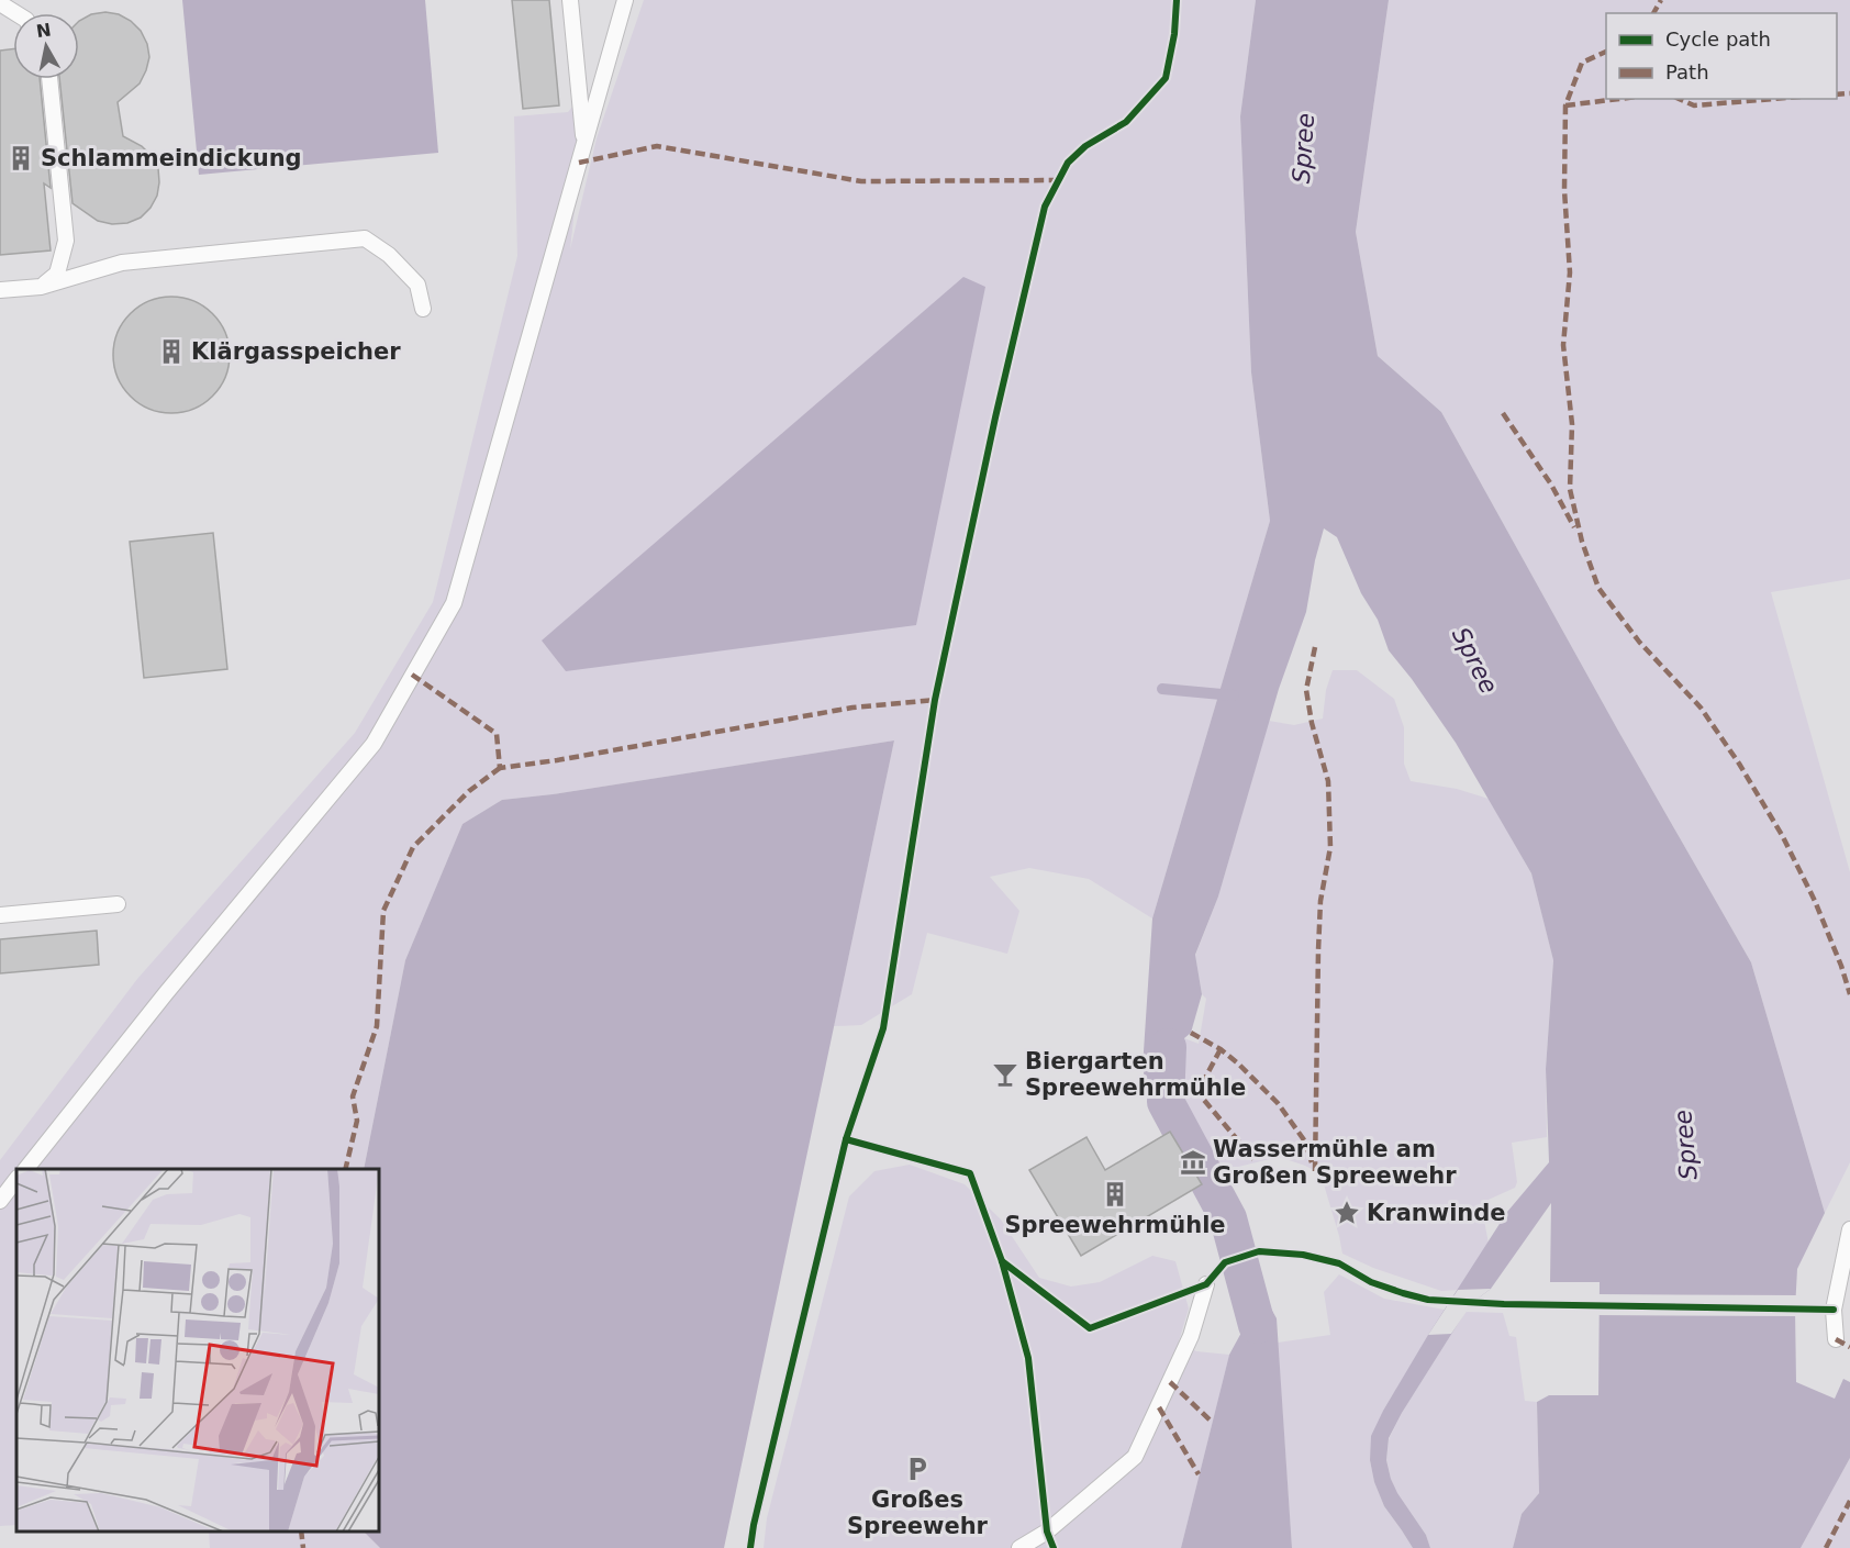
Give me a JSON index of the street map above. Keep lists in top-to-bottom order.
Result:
{
  "water": ["Spree"],
  "places": {
    "building": ["Schlammeindickung", "Klärgasspeicher", "Spreewehrmühle"],
    "bar": ["Biergarten Spreewehrmühle"],
    "museum": ["Wassermühle am Großen Spreewehr"],
    "place": ["Kranwinde"],
    "parking": ["Großes Spreewehr"]
  },
  "legend": ["Cycle path", "Path"],
  "north": "top"
}
